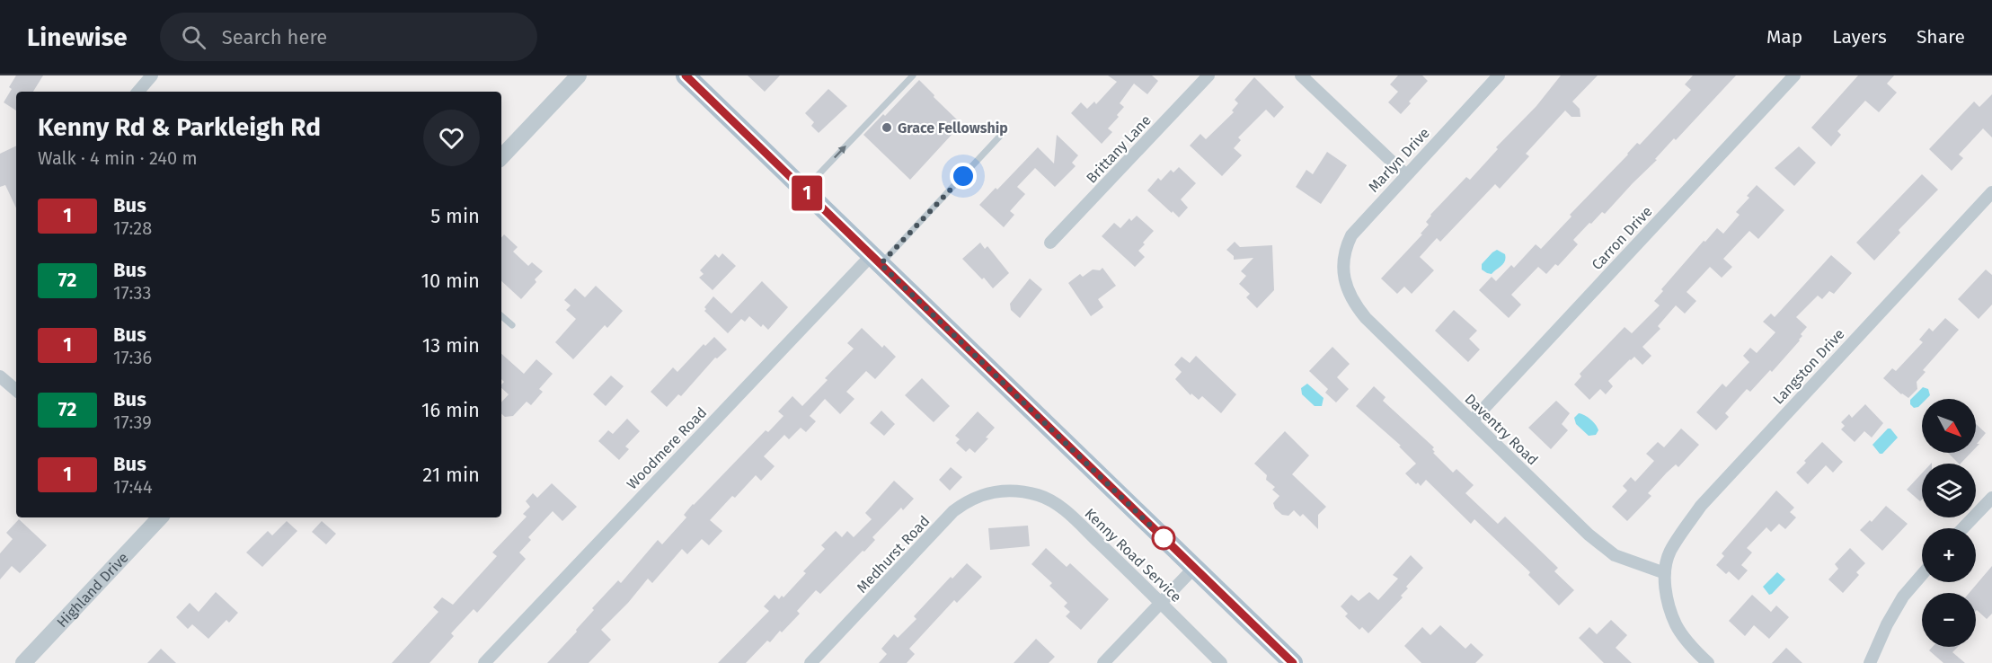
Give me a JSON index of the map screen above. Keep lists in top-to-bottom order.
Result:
{
  "streets": {
    "street": [
      "Brittany Lane",
      "Marlyn Drive",
      "Carron Drive",
      "Langston Drive",
      "Daventry Road",
      "Woodmere Road",
      "Medhurst Road",
      "Kenny Road Service",
      "Highland Drive"
    ]
  },
  "crossings": [
    ["Marlyn Drive", "Daventry Road"],
    ["Carron Drive", "Daventry Road"],
    ["Langston Drive", "Daventry Road"],
    ["Medhurst Road", "Kenny Road Service"]
  ],
  "places": ["Grace Fellowship"],
  "lines": ["bus line 1"],
  "north": "bottom right",
  "page": {
    "header": "Linewise",
    "search": "Search here",
    "nav": ["Map", "Layers", "Share"],
    "on_map": "1",
    "heading": ["Kenny Rd & Parkleigh Rd", "Walk · 4 min · 240 m"],
    "list": [
      {
        "mark": "1",
        "name": "Bus",
        "note": "17:28",
        "value": "5 min"
      },
      {
        "mark": "72",
        "name": "Bus",
        "note": "17:33",
        "value": "10 min"
      },
      {
        "mark": "1",
        "name": "Bus",
        "note": "17:36",
        "value": "13 min"
      },
      {
        "mark": "72",
        "name": "Bus",
        "note": "17:39",
        "value": "16 min"
      },
      {
        "mark": "1",
        "name": "Bus",
        "note": "17:44",
        "value": "21 min"
      }
    ],
    "map_buttons": ["+", "−"]
  }
}
